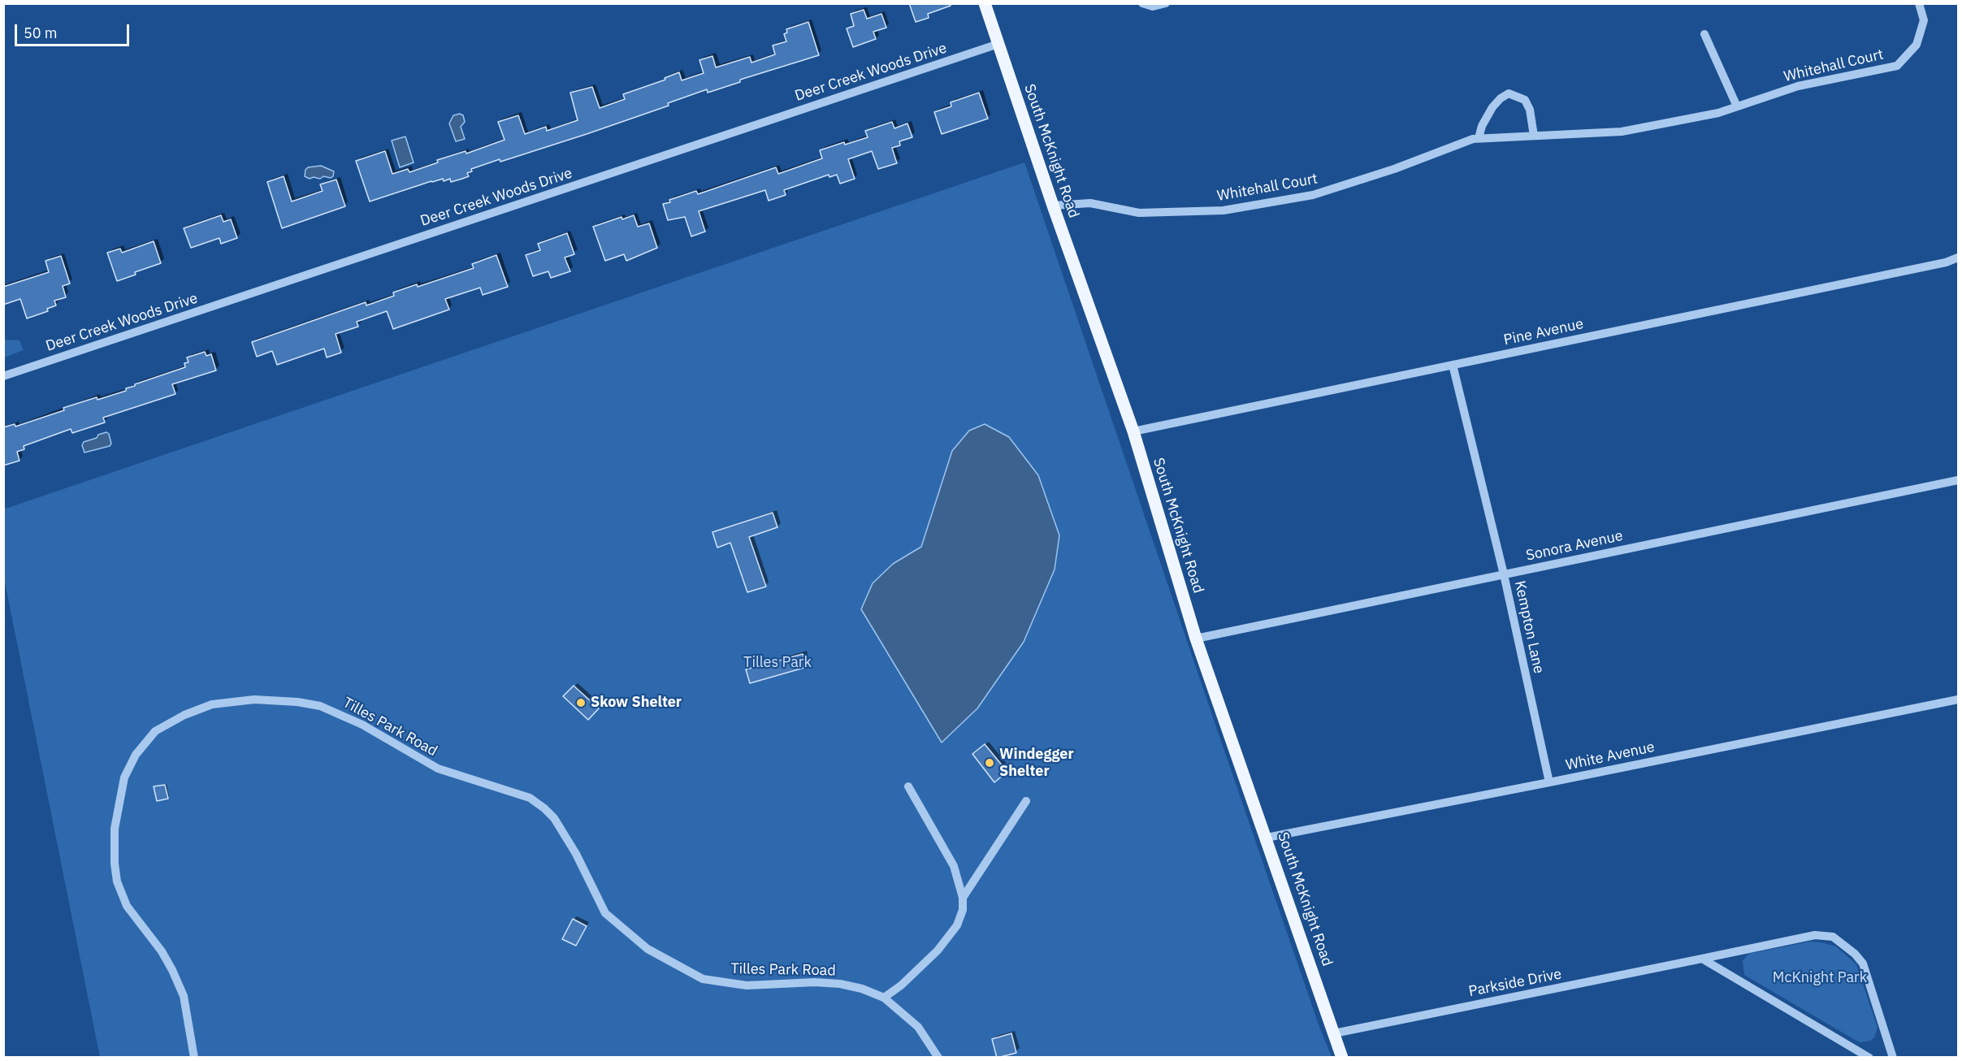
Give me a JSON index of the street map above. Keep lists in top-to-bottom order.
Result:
{
  "streets": {
    "main road": ["South McKnight Road"],
    "street": [
      "Whitehall Court",
      "Deer Creek Woods Drive",
      "Pine Avenue",
      "Sonora Avenue",
      "Kempton Lane",
      "Tilles Park Road",
      "White Avenue",
      "Parkside Drive"
    ]
  },
  "crossings": [
    ["Whitehall Court", "South McKnight Road"],
    ["Deer Creek Woods Drive", "South McKnight Road"],
    ["South McKnight Road", "Pine Avenue"],
    ["South McKnight Road", "Sonora Avenue"],
    ["South McKnight Road", "White Avenue"],
    ["South McKnight Road", "Parkside Drive"],
    ["Pine Avenue", "Kempton Lane"],
    ["Sonora Avenue", "Kempton Lane"],
    ["Kempton Lane", "White Avenue"]
  ],
  "parks": ["Tilles Park", "McKnight Park"],
  "places": ["Skow Shelter", "Windegger Shelter"],
  "scale_bar": "50 m"
}
